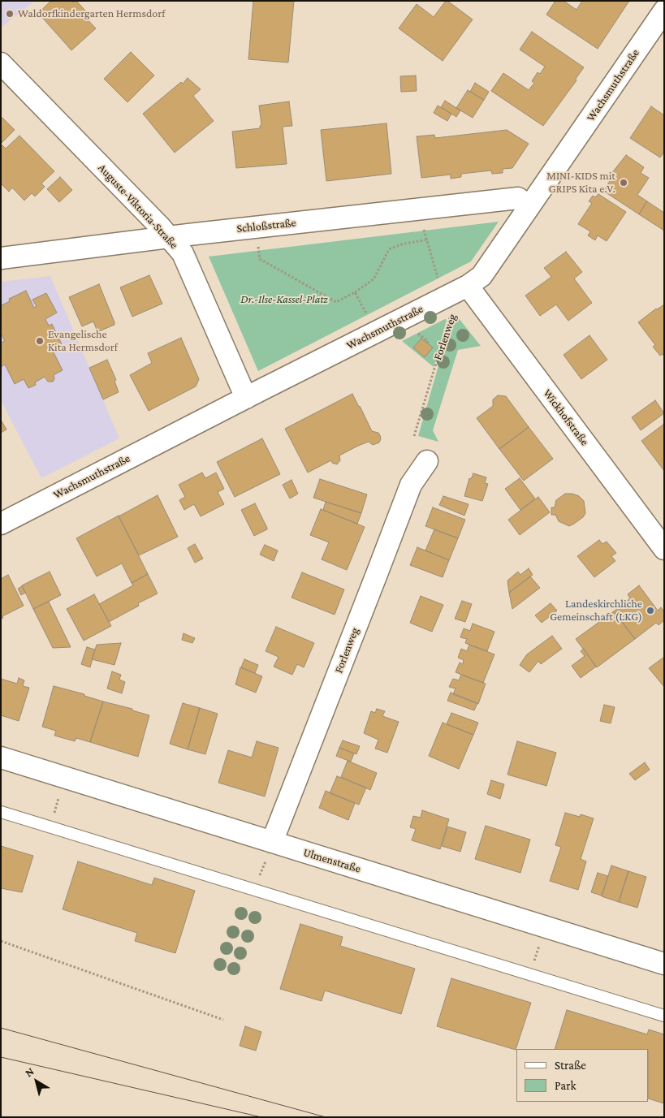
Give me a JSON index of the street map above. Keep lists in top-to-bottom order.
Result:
{
  "streets": {
    "street": [
      "Wachsmuthstraße",
      "Auguste-Viktoria-Straße",
      "Schloßstraße",
      "Forlenweg",
      "Wickhofstraße",
      "Ulmenstraße"
    ]
  },
  "crossings": [
    ["Wachsmuthstraße", "Auguste-Viktoria-Straße"],
    ["Wachsmuthstraße", "Schloßstraße"],
    ["Wachsmuthstraße", "Wickhofstraße"],
    ["Auguste-Viktoria-Straße", "Schloßstraße"],
    ["Forlenweg", "Ulmenstraße"]
  ],
  "parks": ["Dr.-Ilse-Kassel-Platz"],
  "places": [
    "Waldorfkindergarten Hermsdorf",
    "MINI-KIDS mit GRIPS Kita e.V.",
    "Evangelische Kita Hermsdorf",
    "Landeskirchliche Gemeinschaft (LKG)"
  ],
  "legend": ["Straße", "Park"],
  "north": "top left"
}
